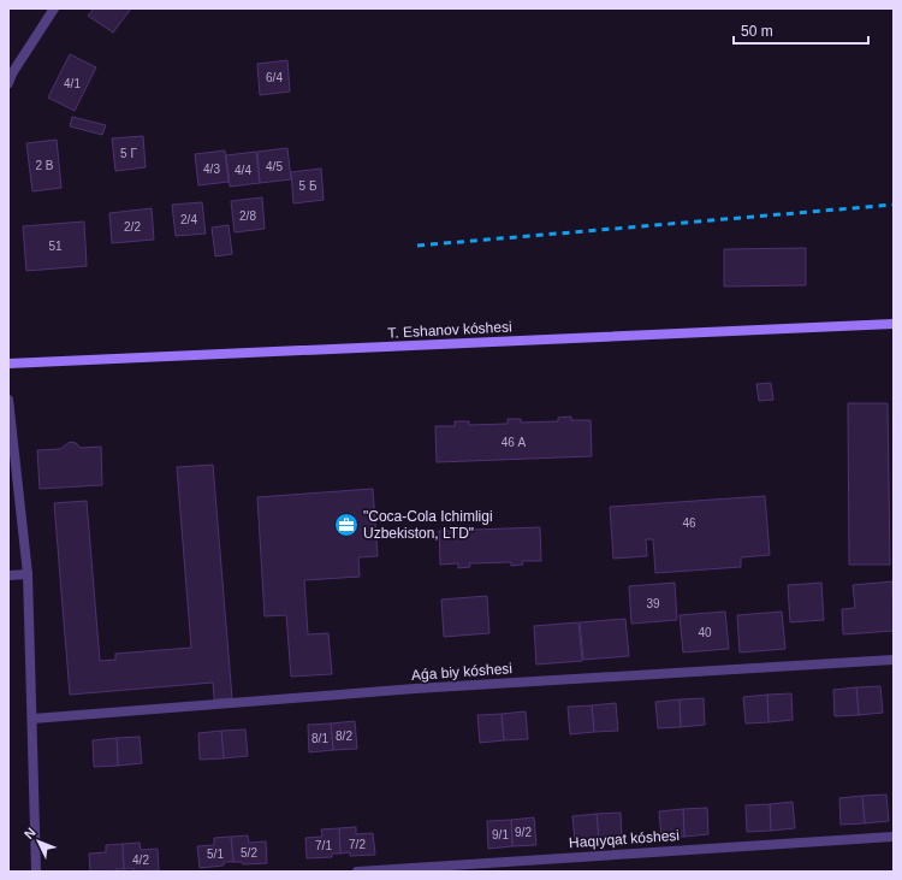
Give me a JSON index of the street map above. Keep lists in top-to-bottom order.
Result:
{
  "streets": {
    "main road": ["T. Eshanov kóshesi"],
    "street": ["Aǵa biy kóshesi", "Haqıyqat kóshesi"]
  },
  "places": {
    "office": ["\"Coca-Cola Ichimligi Uzbekiston, LTD\""]
  },
  "house_numbers": [
    "6/4",
    "4/1",
    "5 Г",
    "2 В",
    "4/5",
    "4/3",
    "4/4",
    "5 Б",
    "2/8",
    "2/4",
    "2/2",
    "51",
    "46 А",
    "46",
    "39",
    "40",
    "8/2",
    "8/1",
    "9/2",
    "9/1",
    "7/2",
    "7/1",
    "5/2",
    "5/1",
    "4/2"
  ],
  "scale_bar": "50 m",
  "north": "top left"
}
